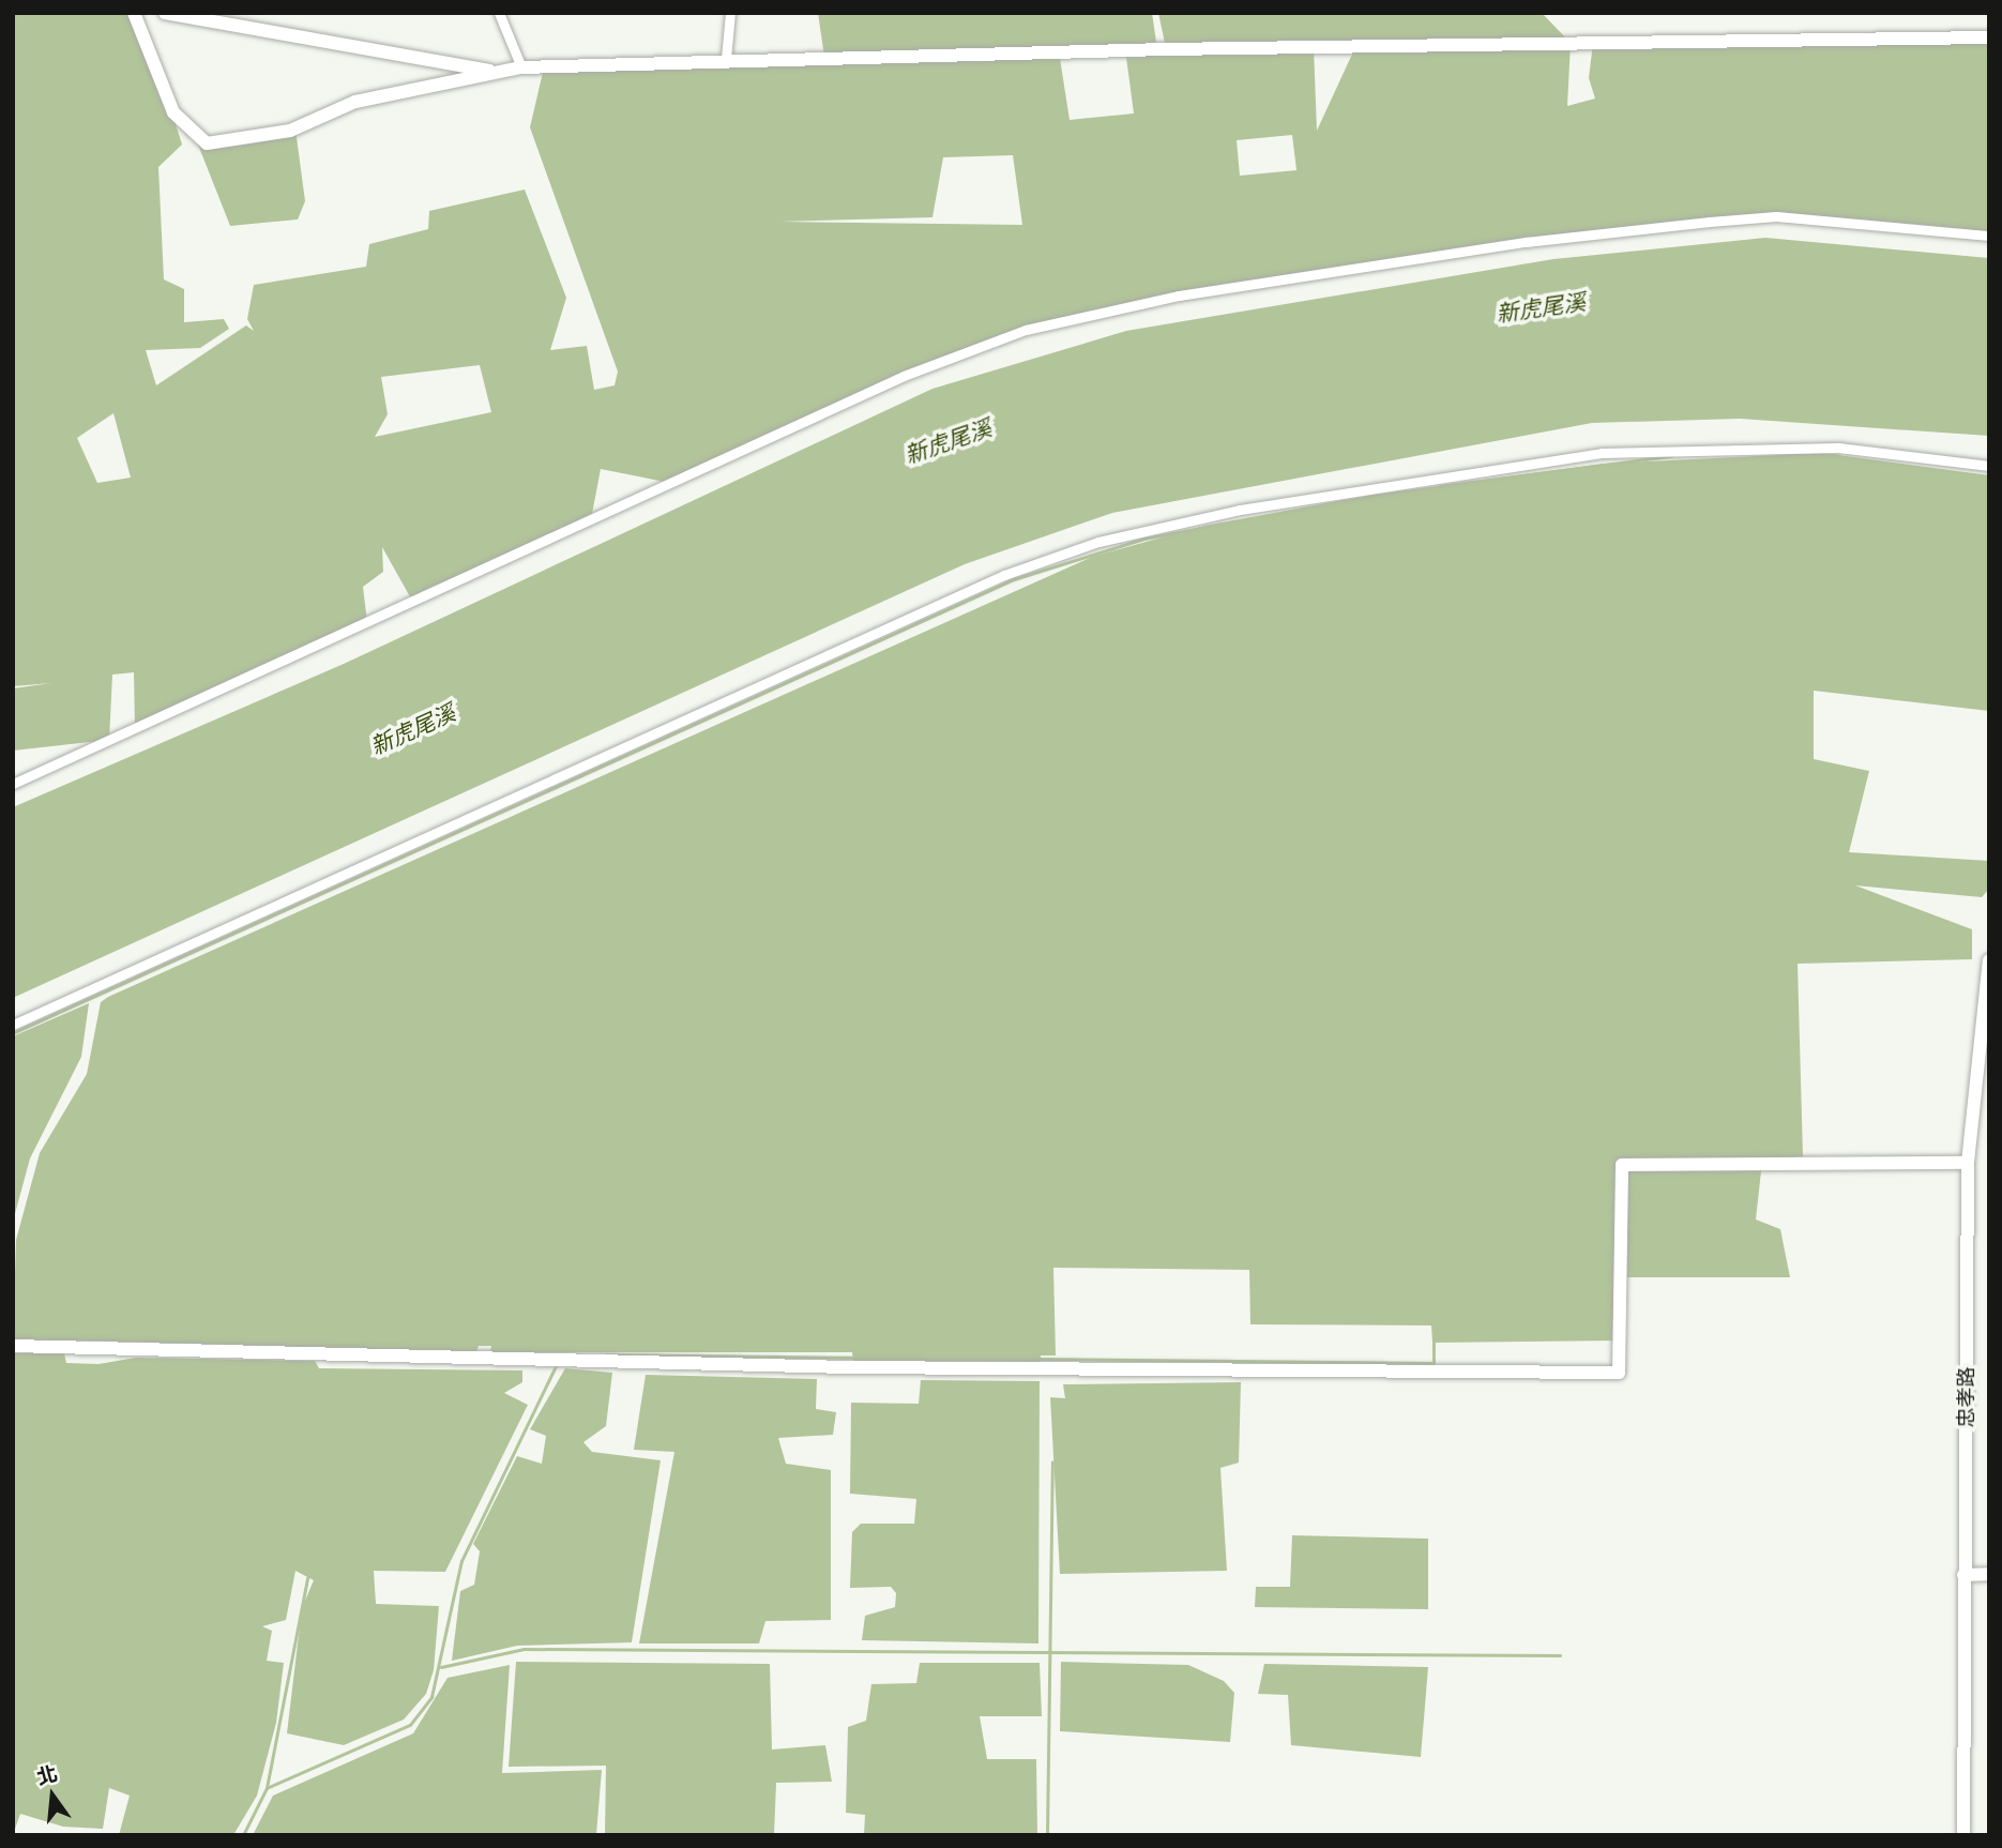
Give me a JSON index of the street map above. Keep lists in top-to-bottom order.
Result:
{
  "streets": {
    "street": ["忠孝路"]
  },
  "water": ["新虎尾溪"],
  "north": "top"
}
